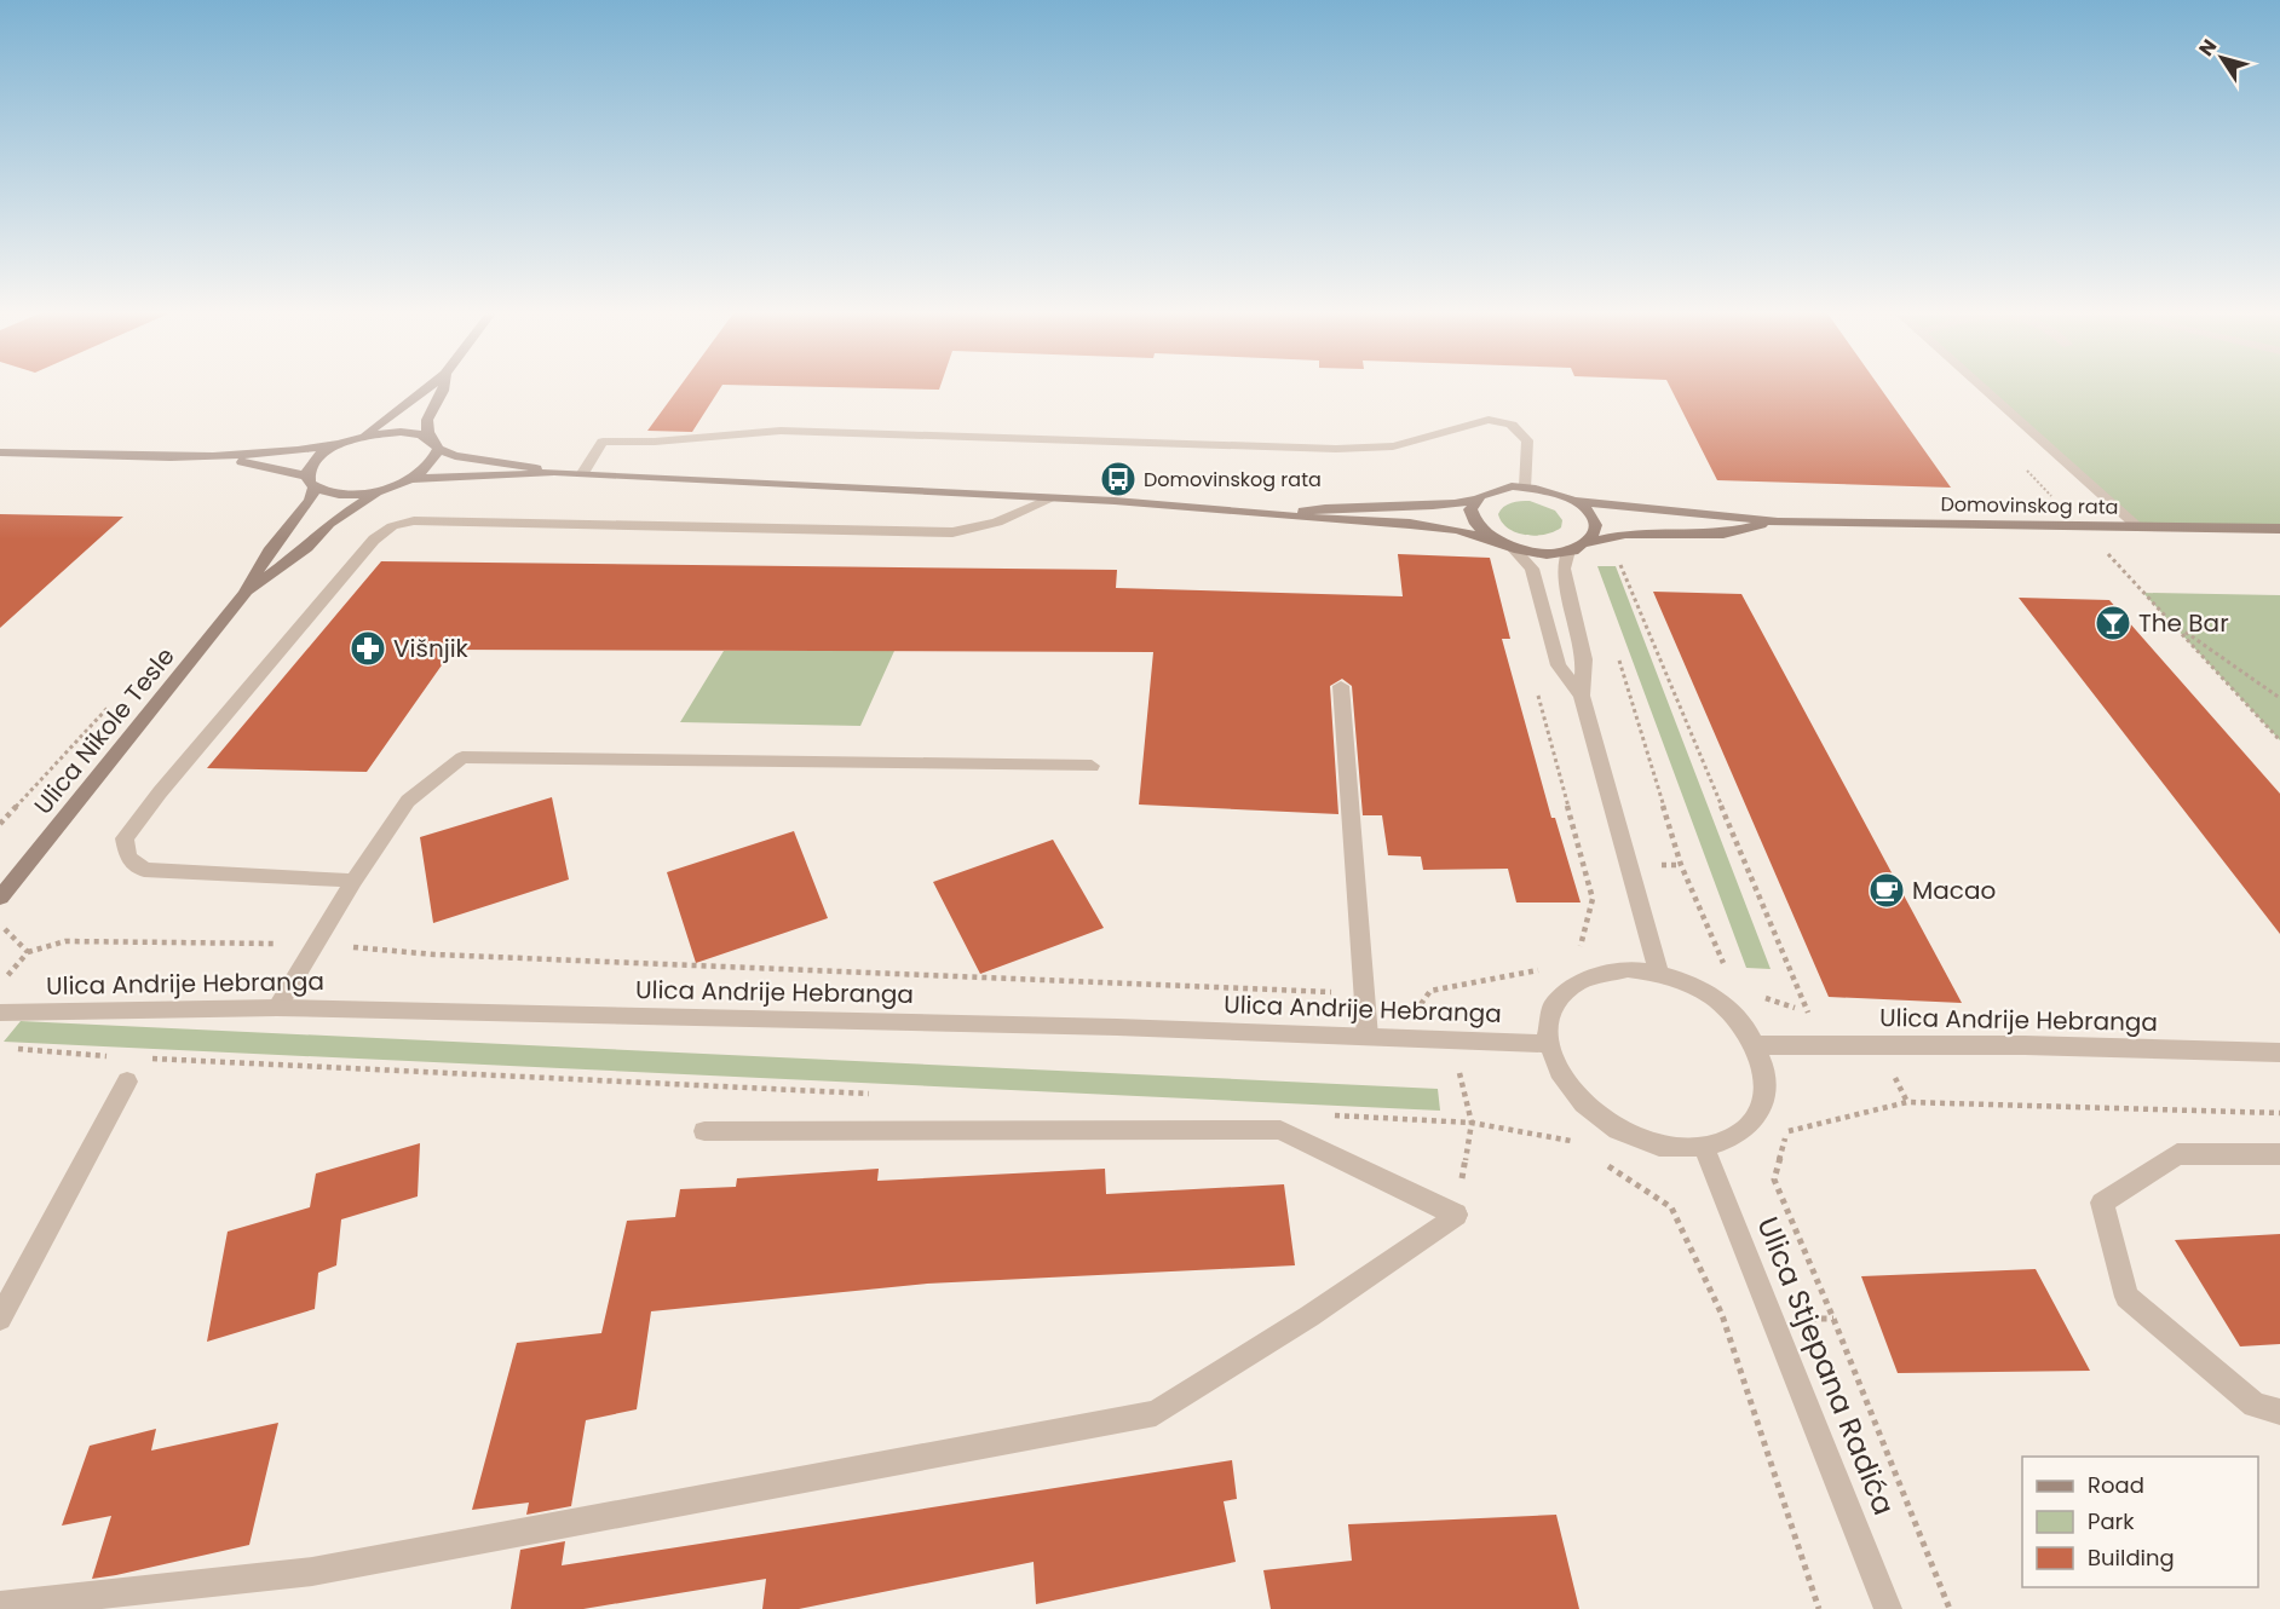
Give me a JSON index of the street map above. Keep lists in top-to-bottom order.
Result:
{
  "streets": {
    "main road": ["Domovinskog rata", "Ulica Nikole Tesle"],
    "street": ["Ulica Andrije Hebranga", "Ulica Stjepana Radića"]
  },
  "crossings": [
    ["Ulica Andrije Hebranga", "Ulica Stjepana Radića"]
  ],
  "places": {
    "bus stop": ["Domovinskog rata"],
    "bar": ["The Bar"],
    "pharmacy": ["Višnjik"],
    "cafe": ["Macao"]
  },
  "legend": ["Road", "Park", "Building"],
  "north": "top left"
}
